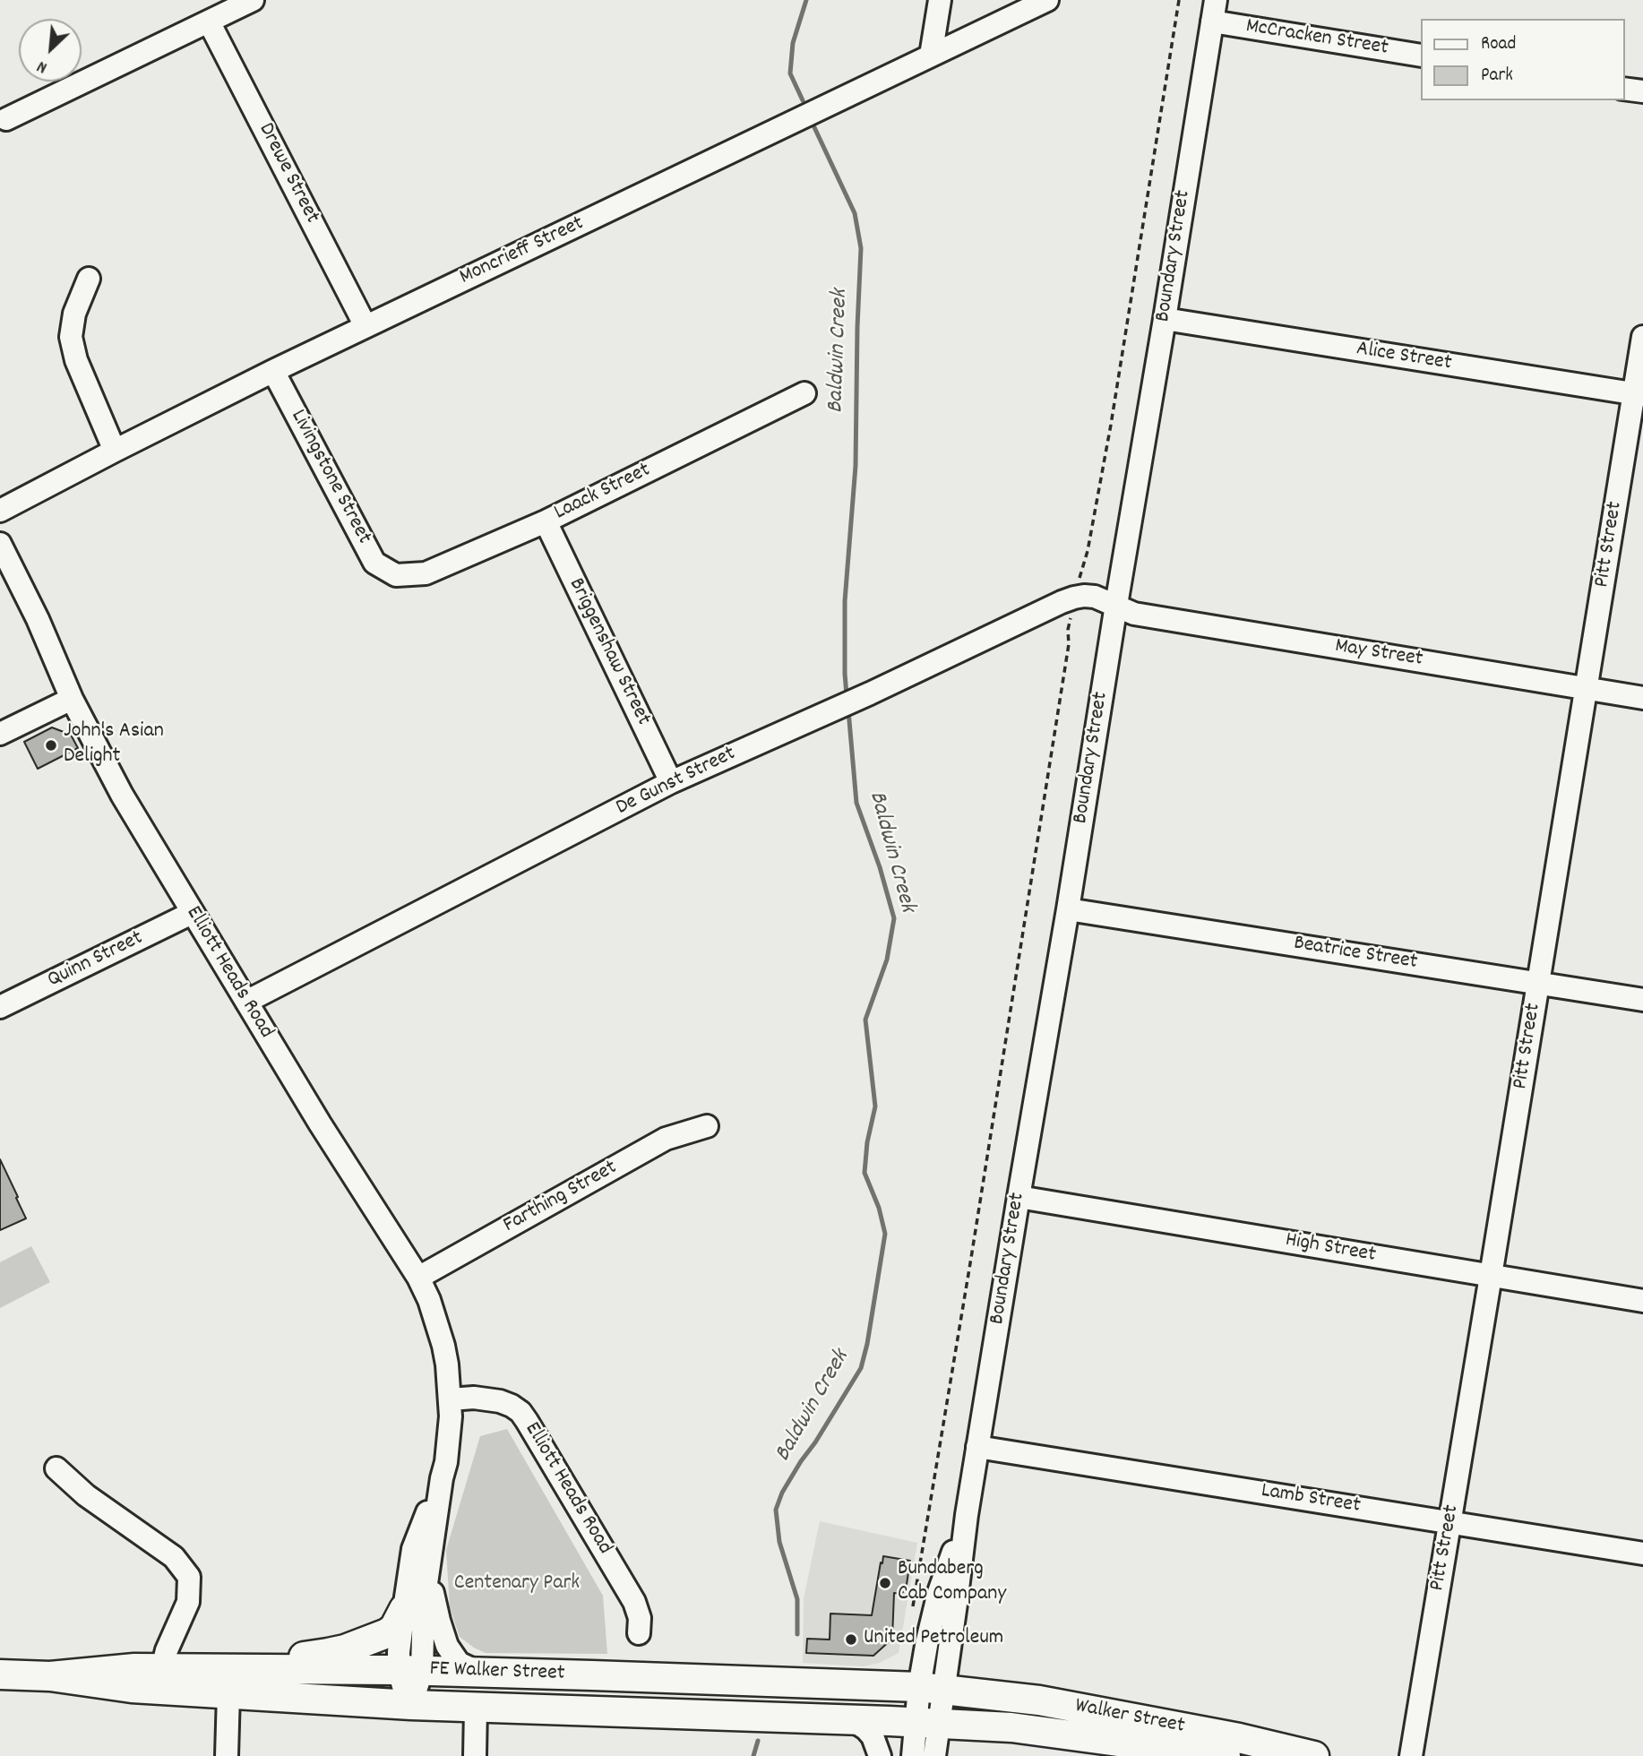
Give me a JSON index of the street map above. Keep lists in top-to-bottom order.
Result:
{
  "streets": {
    "main road": ["FE Walker Street", "Walker Street"],
    "street": [
      "McCracken Street",
      "Drewe Street",
      "Moncrieff Street",
      "Boundary Street",
      "Alice Street",
      "Livingstone Street",
      "Laack Street",
      "Pitt Street",
      "Briggenshaw Street",
      "May Street",
      "De Gunst Street",
      "Beatrice Street",
      "Quinn Street",
      "Elliott Heads Road",
      "Farthing Street",
      "High Street",
      "Lamb Street"
    ]
  },
  "crossings": [
    ["McCracken Street", "Boundary Street"],
    ["Drewe Street", "Moncrieff Street"],
    ["Moncrieff Street", "Livingstone Street"],
    ["Boundary Street", "Alice Street"],
    ["Boundary Street", "May Street"],
    ["Boundary Street", "De Gunst Street"],
    ["Boundary Street", "Beatrice Street"],
    ["Boundary Street", "High Street"],
    ["Boundary Street", "Lamb Street"],
    ["Boundary Street", "FE Walker Street"],
    ["Boundary Street", "Walker Street"],
    ["Alice Street", "Pitt Street"],
    ["Livingstone Street", "Laack Street"],
    ["Laack Street", "Briggenshaw Street"],
    ["Pitt Street", "May Street"],
    ["Pitt Street", "Beatrice Street"],
    ["Pitt Street", "High Street"],
    ["Pitt Street", "Lamb Street"],
    ["Briggenshaw Street", "De Gunst Street"],
    ["May Street", "De Gunst Street"],
    ["De Gunst Street", "Elliott Heads Road"],
    ["Quinn Street", "Elliott Heads Road"],
    ["Elliott Heads Road", "Farthing Street"],
    ["Elliott Heads Road", "FE Walker Street"],
    ["FE Walker Street", "Walker Street"]
  ],
  "water": ["Baldwin Creek"],
  "parks": ["Centenary Park"],
  "places": ["John's Asian Delight", "Bundaberg Cab Company", "United Petroleum"],
  "legend": ["Road", "Park"],
  "north": "bottom left"
}
